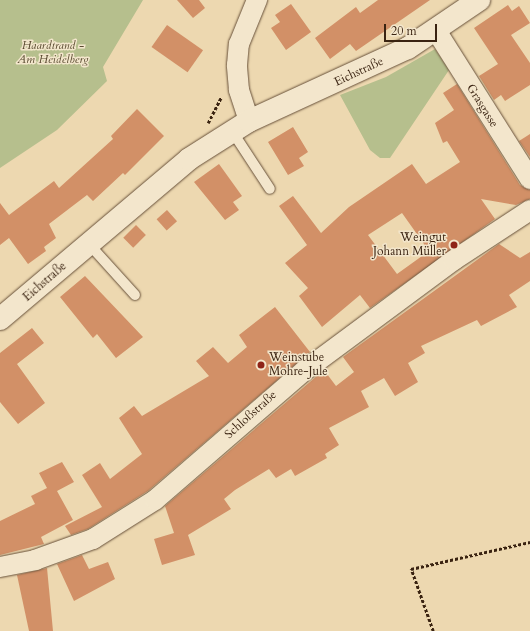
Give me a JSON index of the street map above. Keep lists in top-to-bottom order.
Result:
{
  "streets": {
    "street": ["Eichstraße", "Grasgasse", "Schloßstraße"]
  },
  "crossings": [
    ["Eichstraße", "Grasgasse"]
  ],
  "parks": ["Haardtrand - Am Heidelberg"],
  "places": ["Weingut Johann Müller", "Weinstube Mohre-Jule"],
  "scale_bar": "20 m"
}
